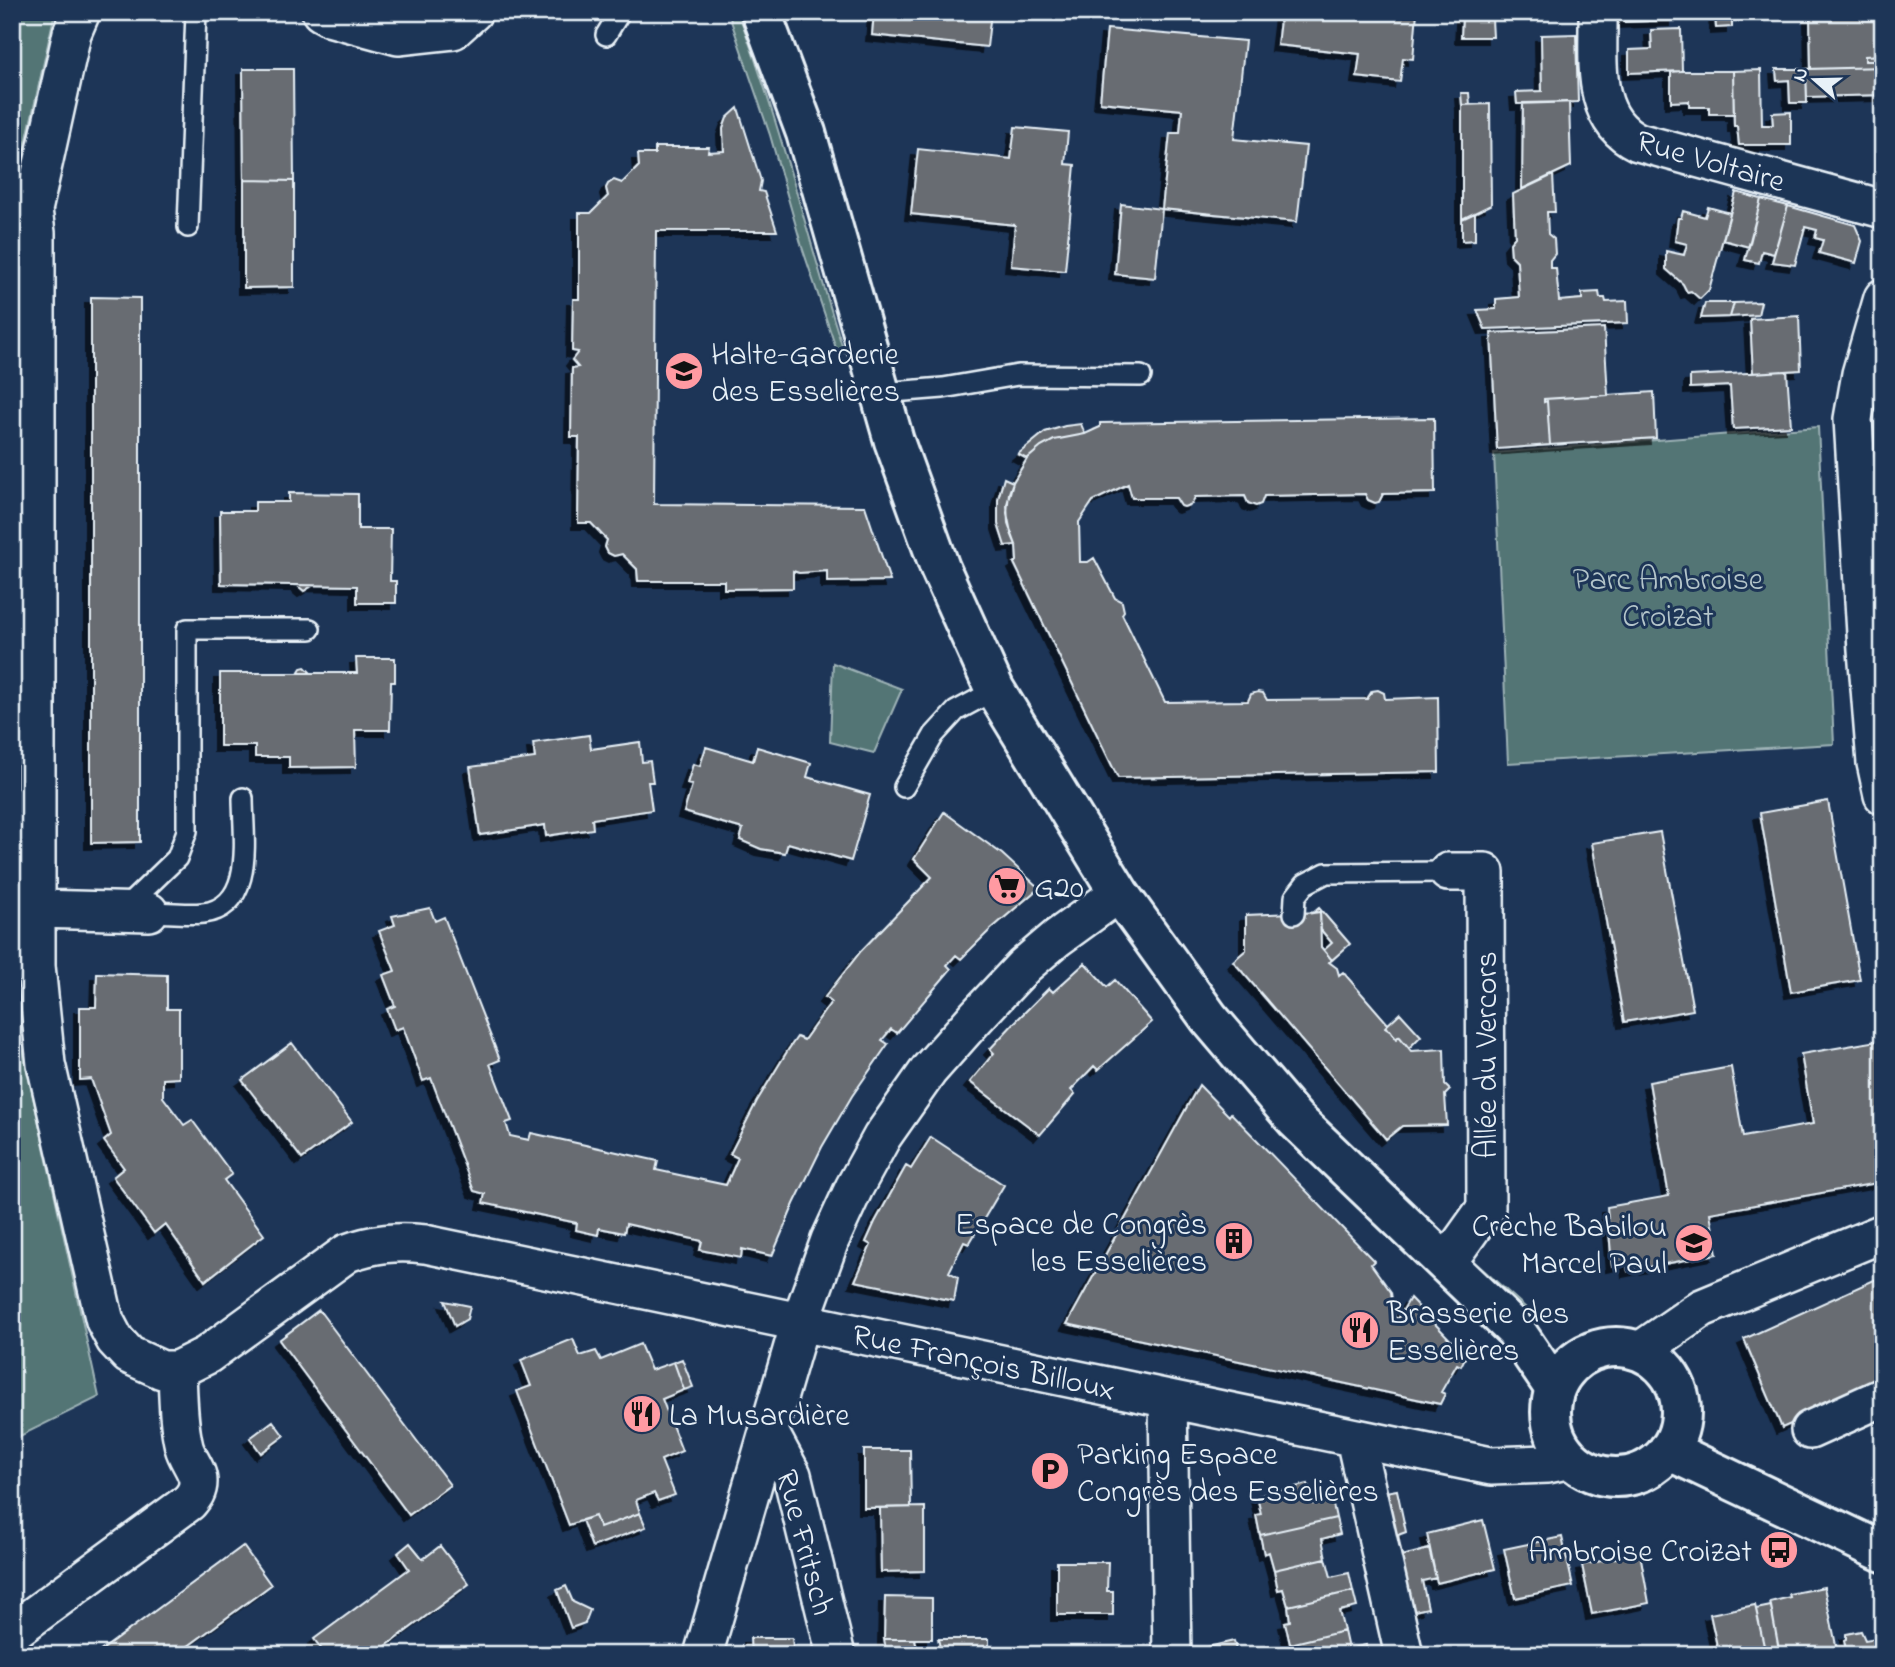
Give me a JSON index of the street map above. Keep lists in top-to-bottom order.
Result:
{
  "streets": {
    "street": [
      "Rue Voltaire",
      "Allée du Vercors",
      "Rue François Billoux",
      "Rue Fritsch"
    ]
  },
  "parks": ["Parc Ambroise Croizat"],
  "places": {
    "school or university": ["Halte-Garderie des Esselières", "Crèche Babilou Marcel Paul"],
    "supermarket": ["G20"],
    "building": ["Espace de Congrès les Esselières"],
    "restaurant": ["Brasserie des Esselières", "La Musardière"],
    "parking": ["Parking Espace Congrès des Esselières"],
    "bus stop": ["Ambroise Croizat"]
  },
  "north": "left"
}
